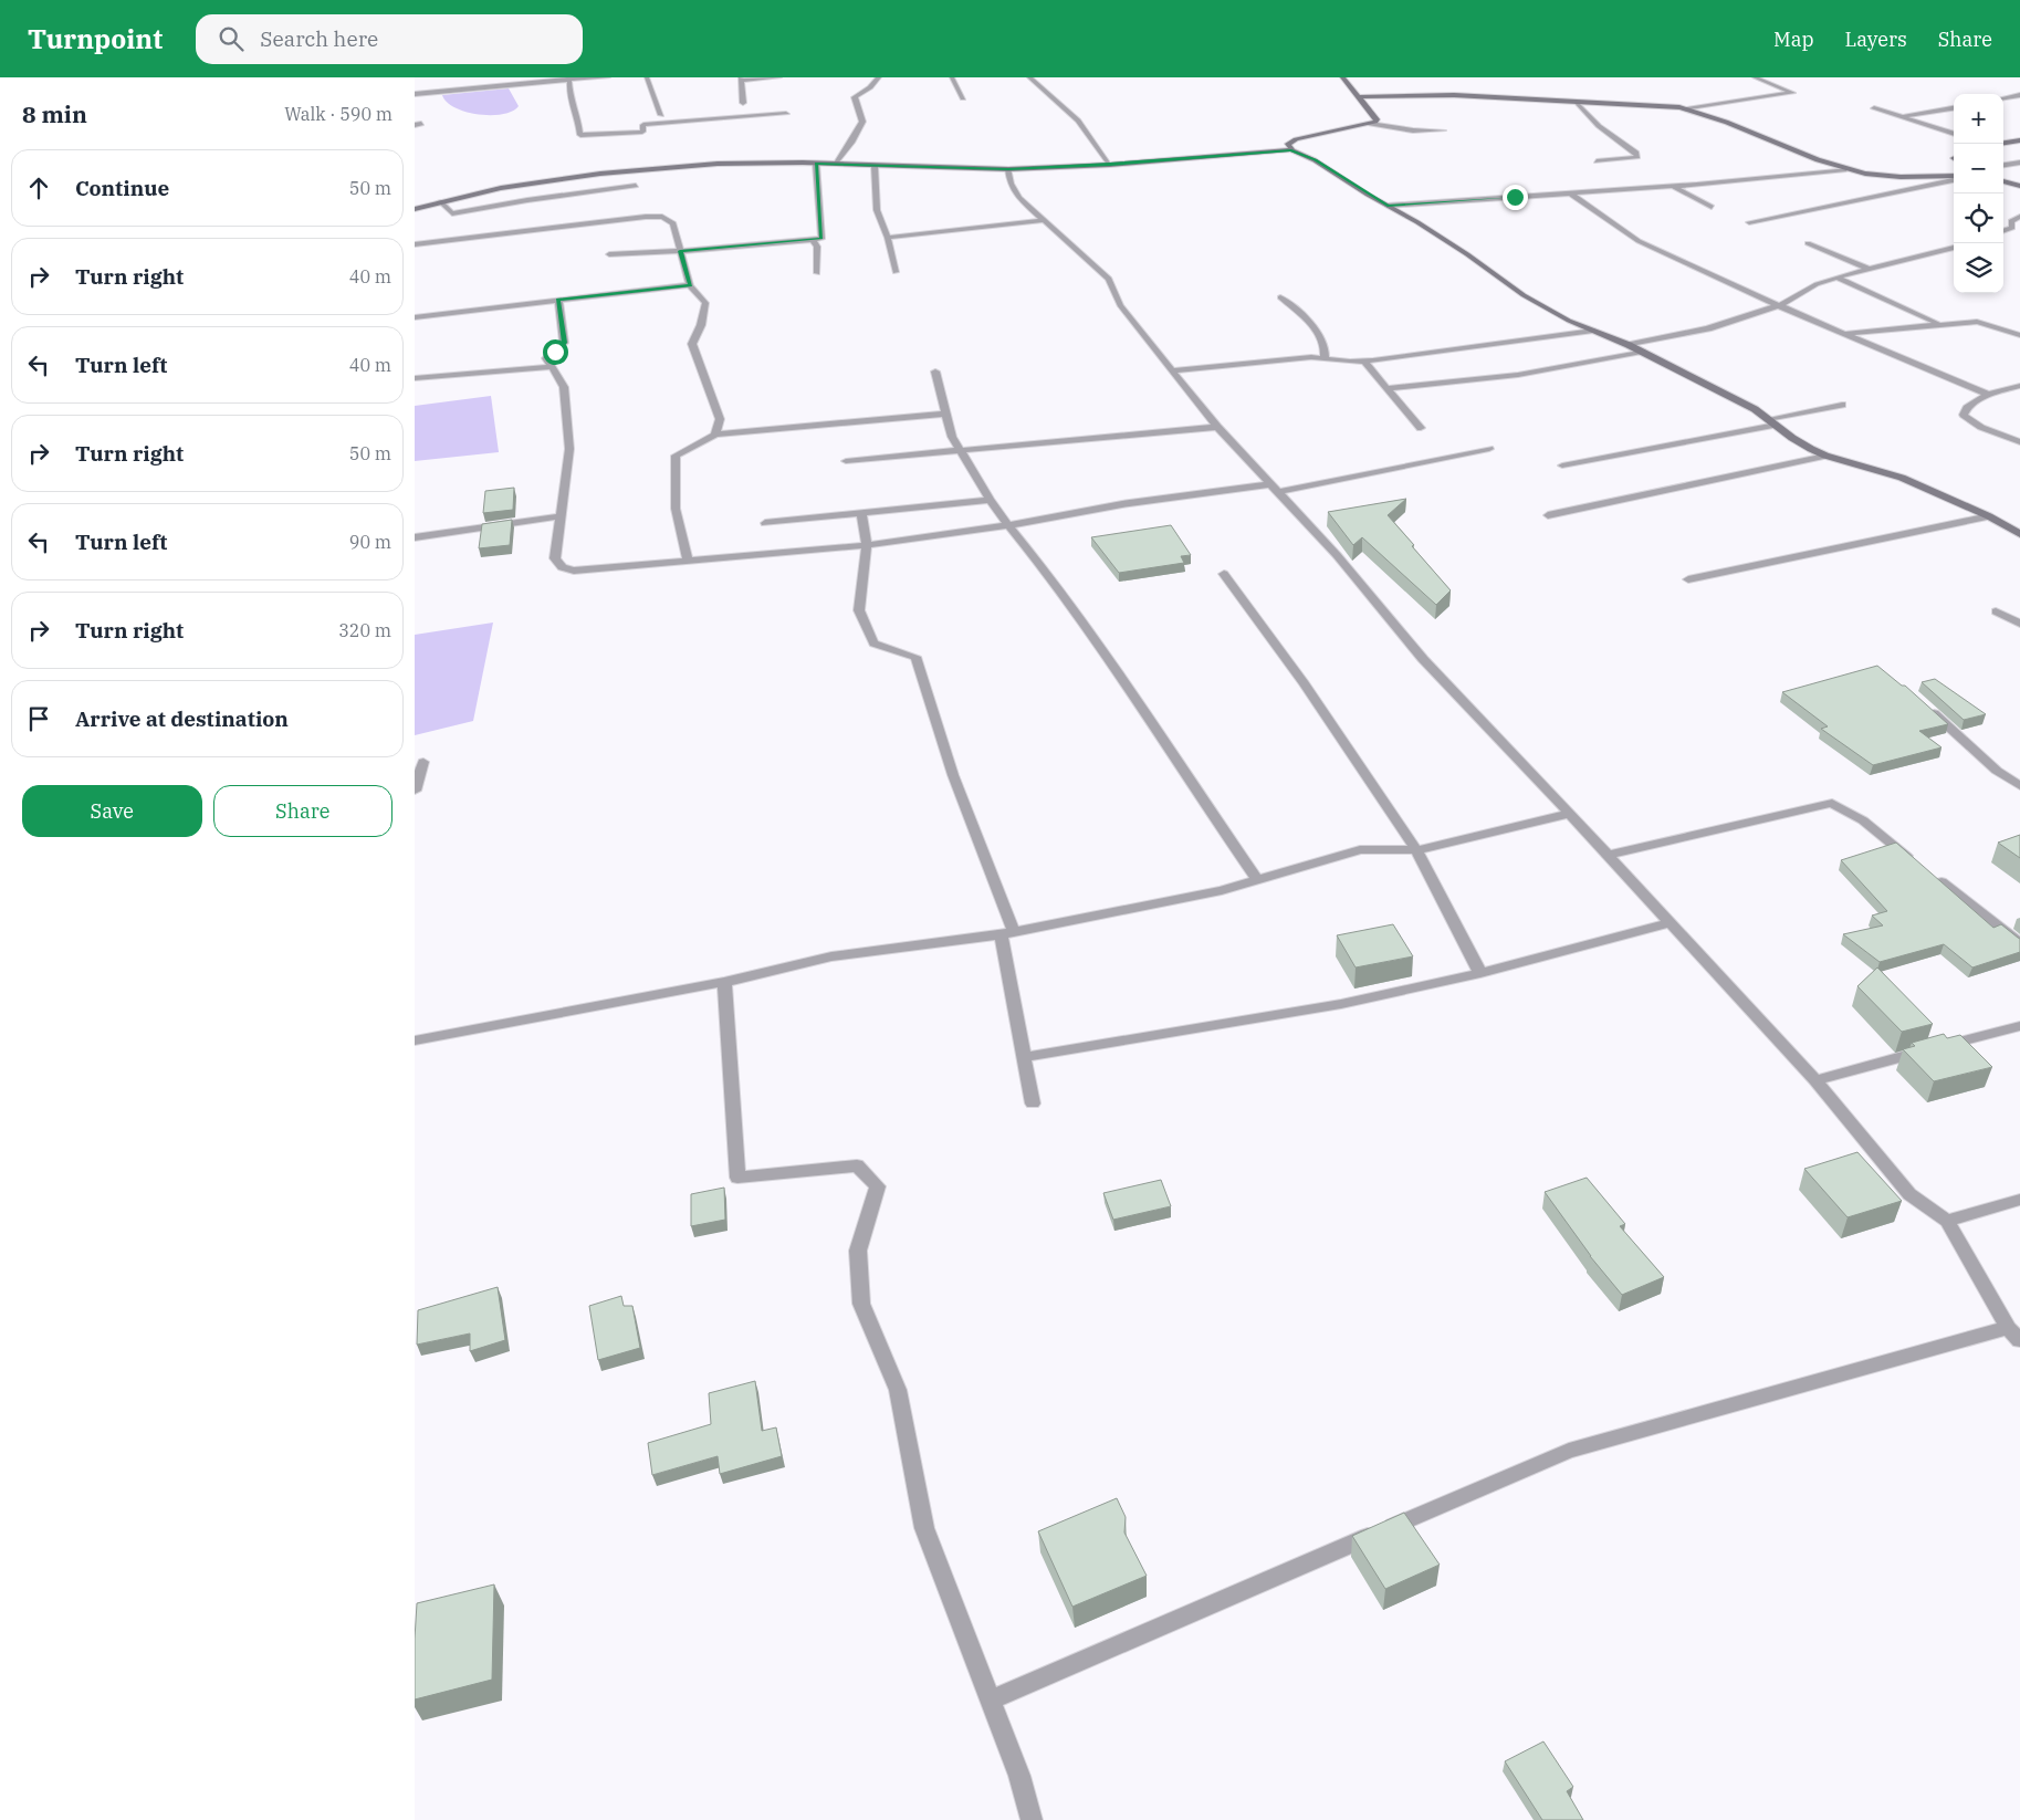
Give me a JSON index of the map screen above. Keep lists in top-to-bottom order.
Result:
{
  "page": {
    "header": "Turnpoint",
    "search": "Search here",
    "nav": ["Map", "Layers", "Share"],
    "heading": ["8 min", "Walk · 590 m"],
    "map_buttons": ["+", "−"],
    "list": [
      ["Continue", "50 m"],
      ["Turn right", "40 m"],
      ["Turn left", "40 m"],
      ["Turn right", "50 m"],
      ["Turn left", "90 m"],
      ["Turn right", "320 m"],
      "Arrive at destination"
    ],
    "buttons": ["Save", "Share"]
  }
}
